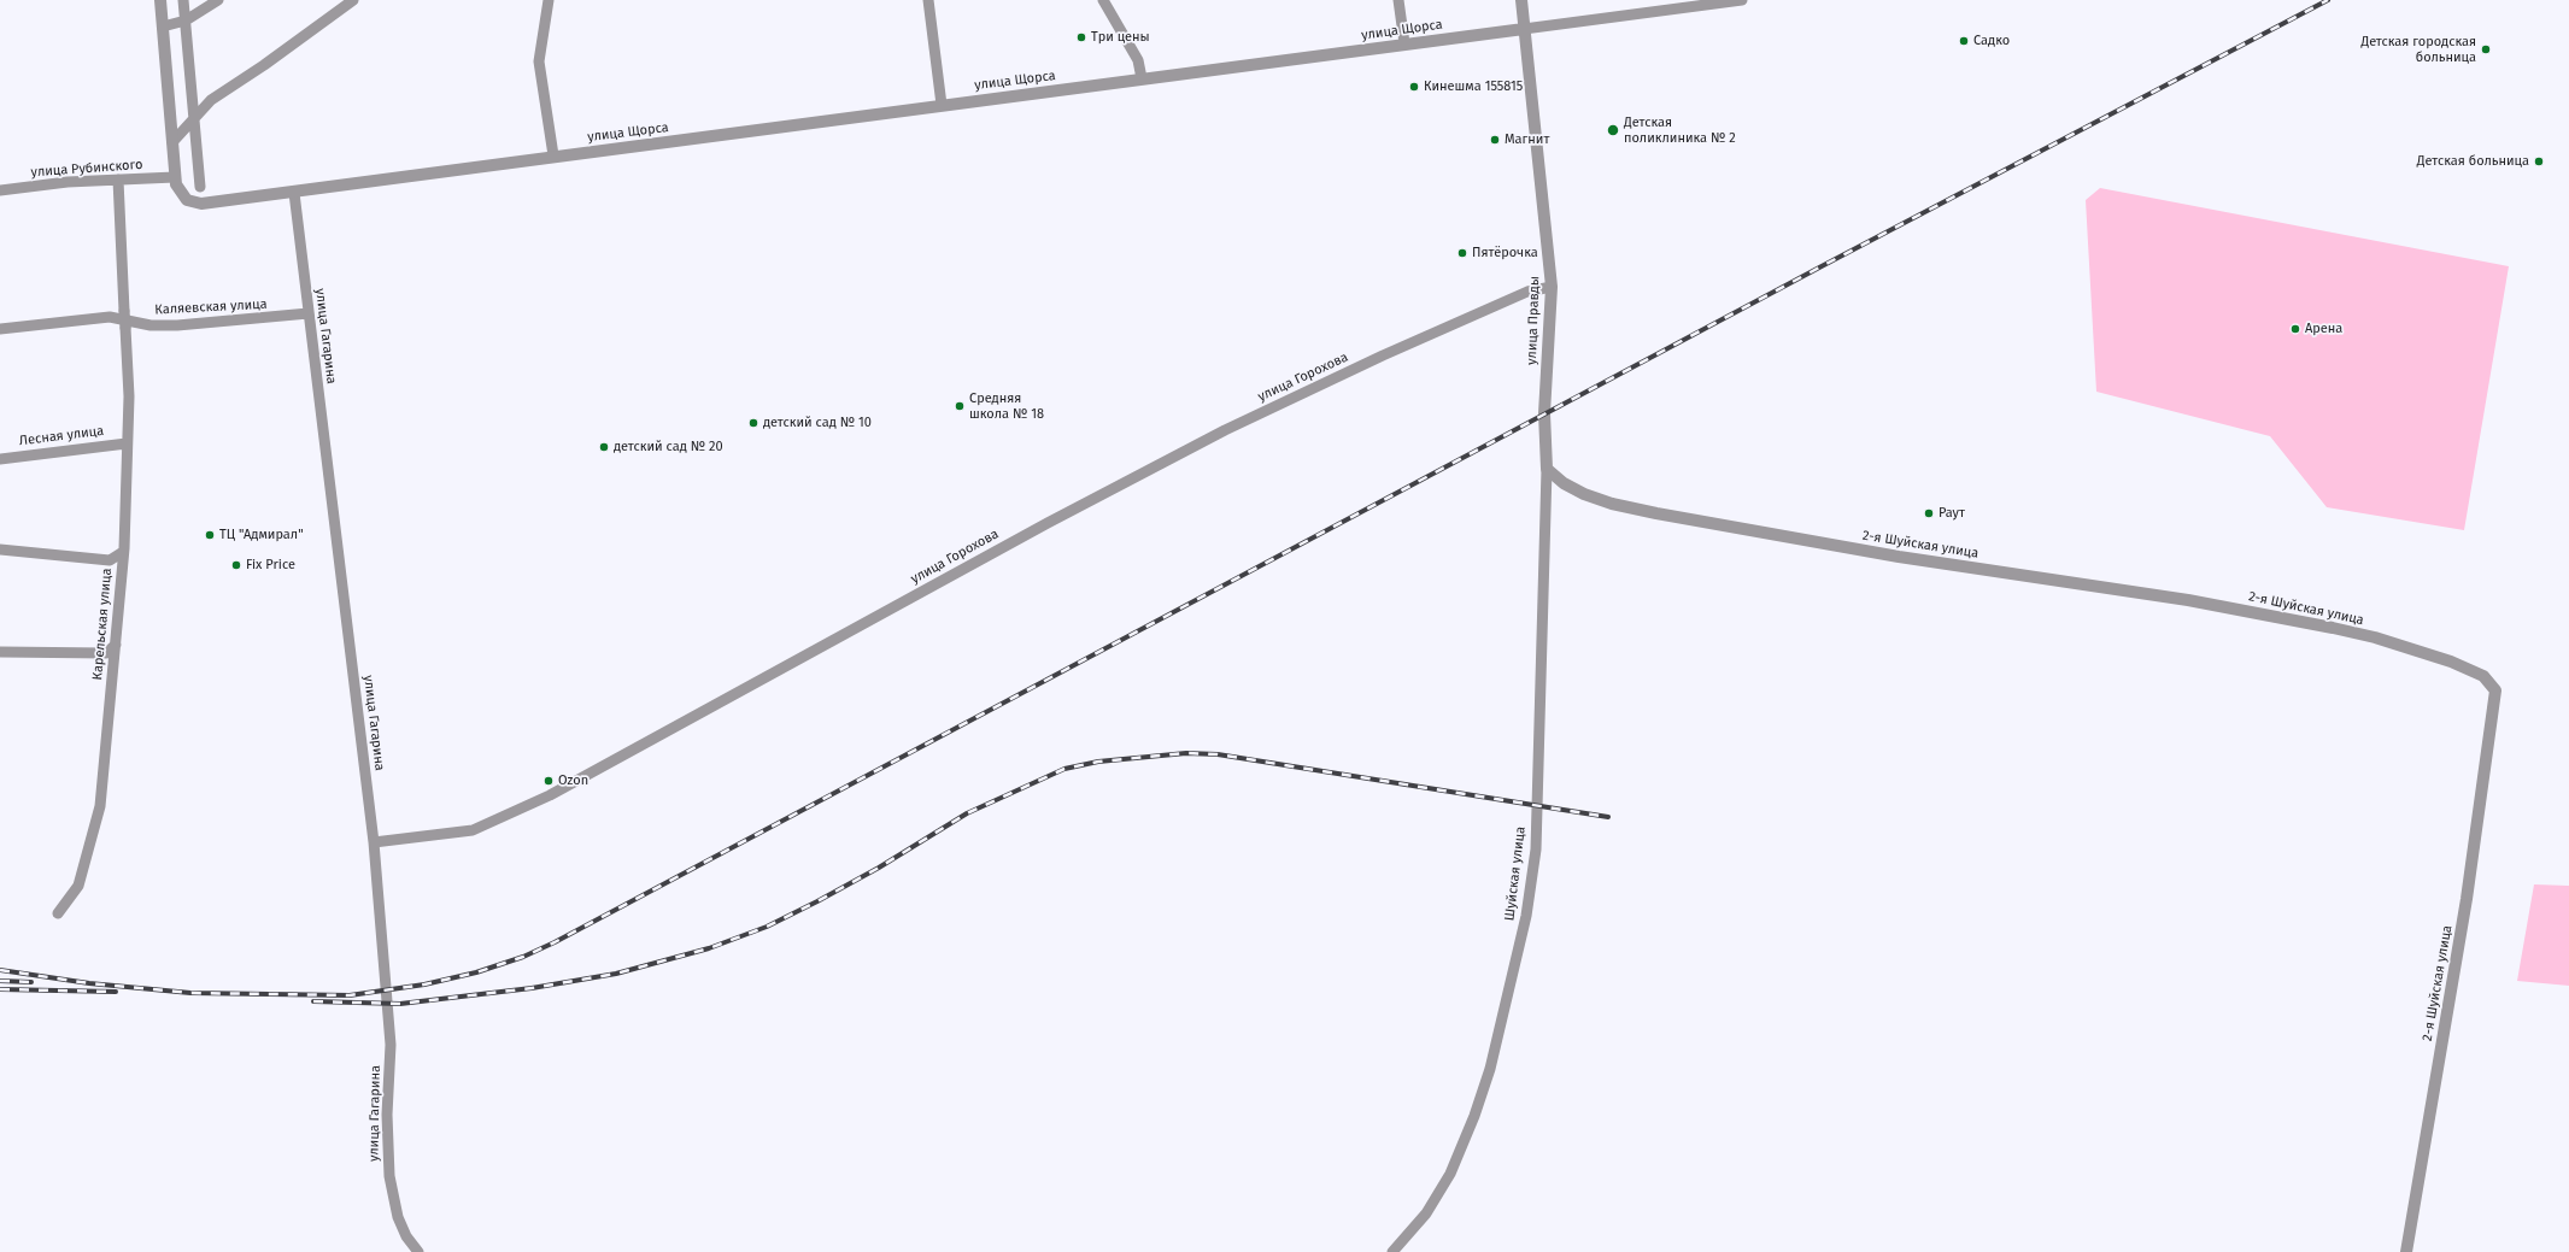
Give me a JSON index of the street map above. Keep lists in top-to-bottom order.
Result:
{
  "streets": {
    "street": [
      "улица Щорса",
      "улица Рубинского",
      "Каляевская улица",
      "улица Правды",
      "улица Гагарина",
      "улица Горохова",
      "Лесная улица",
      "2-я Шуйская улица",
      "Карельская улица",
      "Шуйская улица"
    ]
  },
  "crossings": [
    ["улица Щорса", "улица Рубинского"],
    ["улица Щорса", "улица Правды"],
    ["улица Щорса", "улица Гагарина"],
    ["улица Рубинского", "Карельская улица"],
    ["Каляевская улица", "улица Гагарина"],
    ["улица Правды", "улица Горохова"],
    ["улица Правды", "2-я Шуйская улица"],
    ["улица Правды", "Шуйская улица"],
    ["улица Гагарина", "улица Горохова"],
    ["Лесная улица", "Карельская улица"],
    ["2-я Шуйская улица", "Шуйская улица"]
  ],
  "places": [
    "Три цены",
    "Садко",
    "Детская городская больница",
    "Кинешма 155815",
    "Детская поликлиника № 2",
    "Магнит",
    "Детская больница",
    "Пятёрочка",
    "Арена",
    "Средняя школа № 18",
    "детский сад № 10",
    "детский сад № 20",
    "Раут",
    "ТЦ \"Адмирал\"",
    "Fix Price",
    "Ozon"
  ]
}
